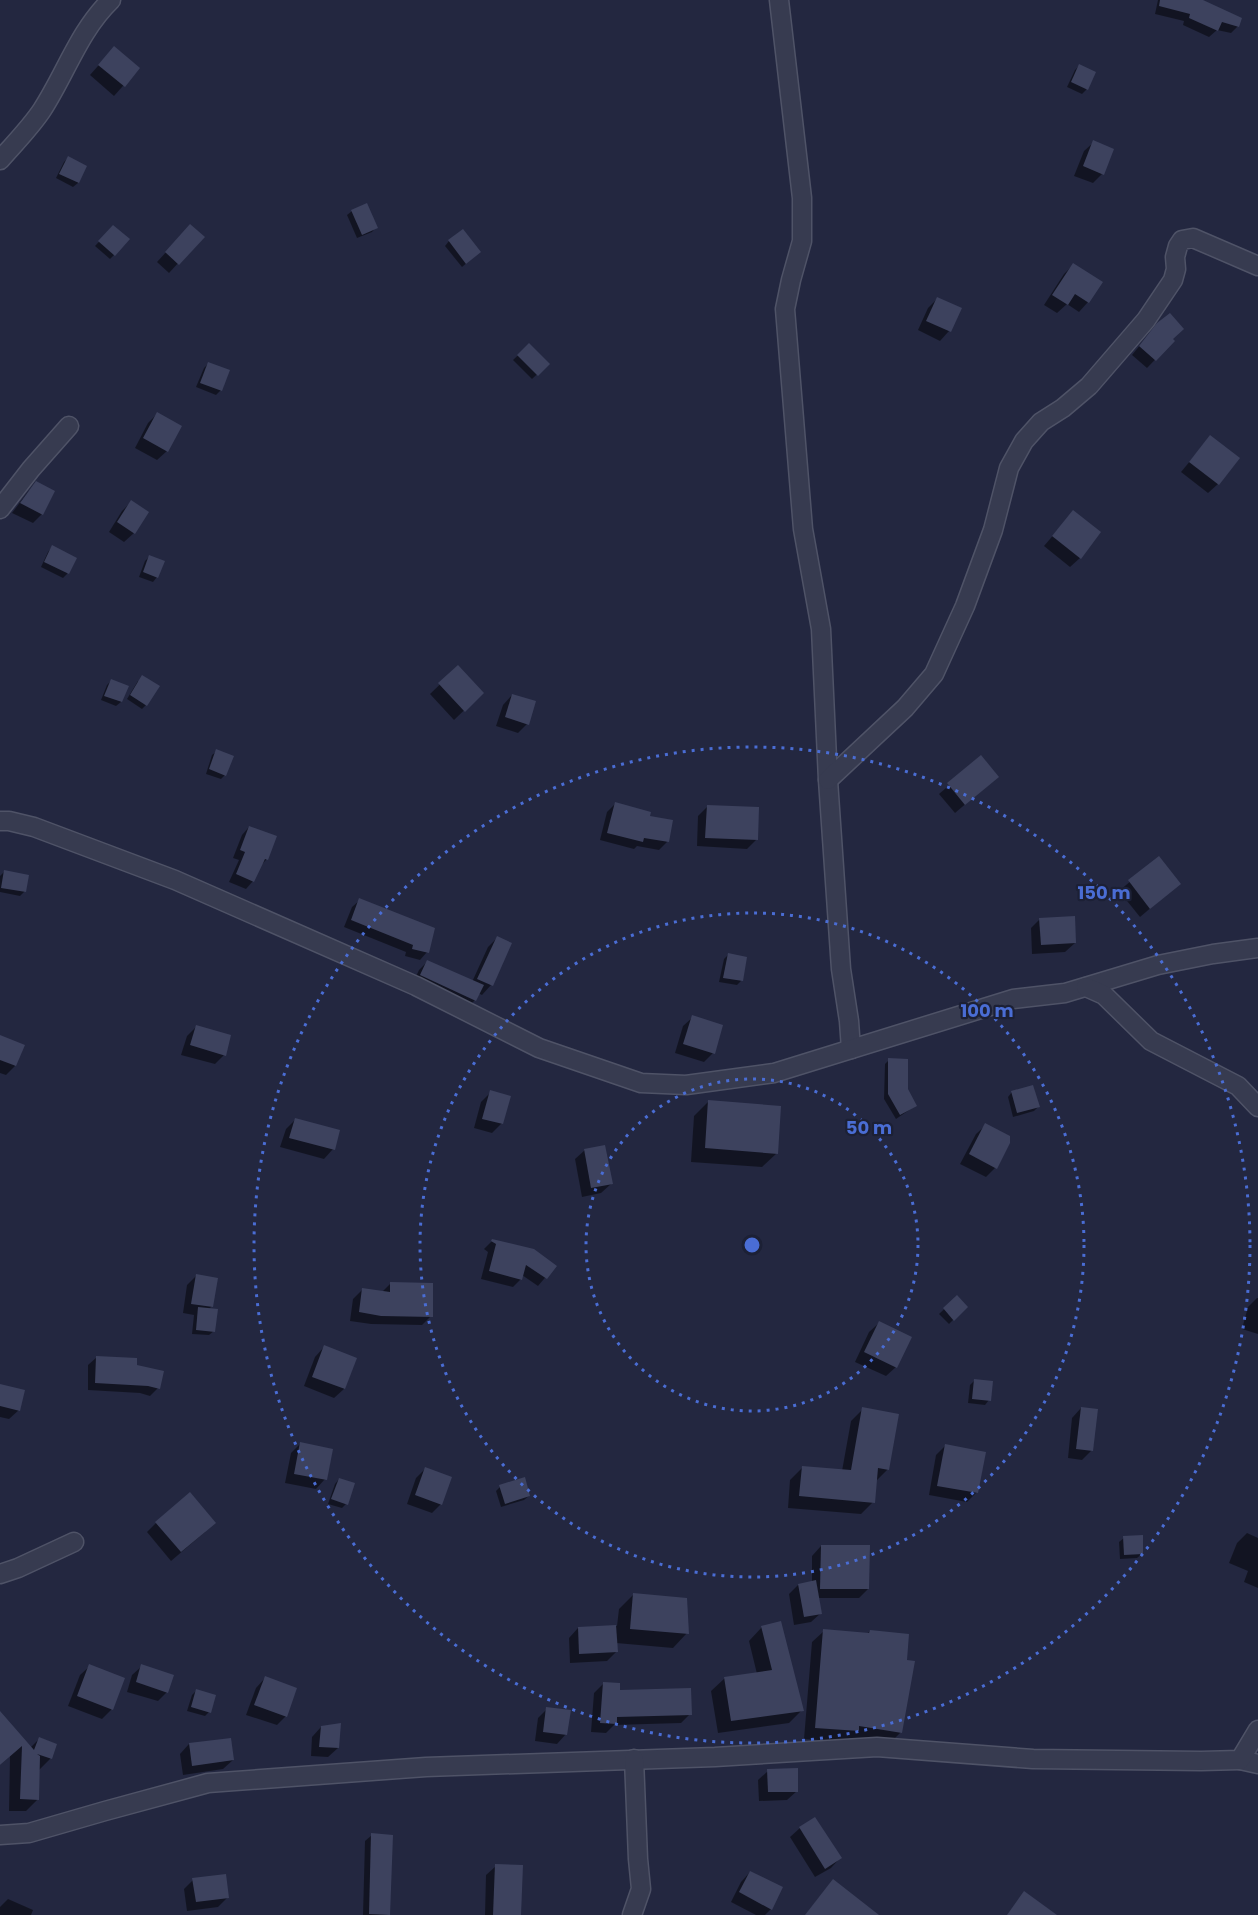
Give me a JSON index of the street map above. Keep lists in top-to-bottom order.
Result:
{
  "rings": ["150 m", "100 m", "50 m"]
}
